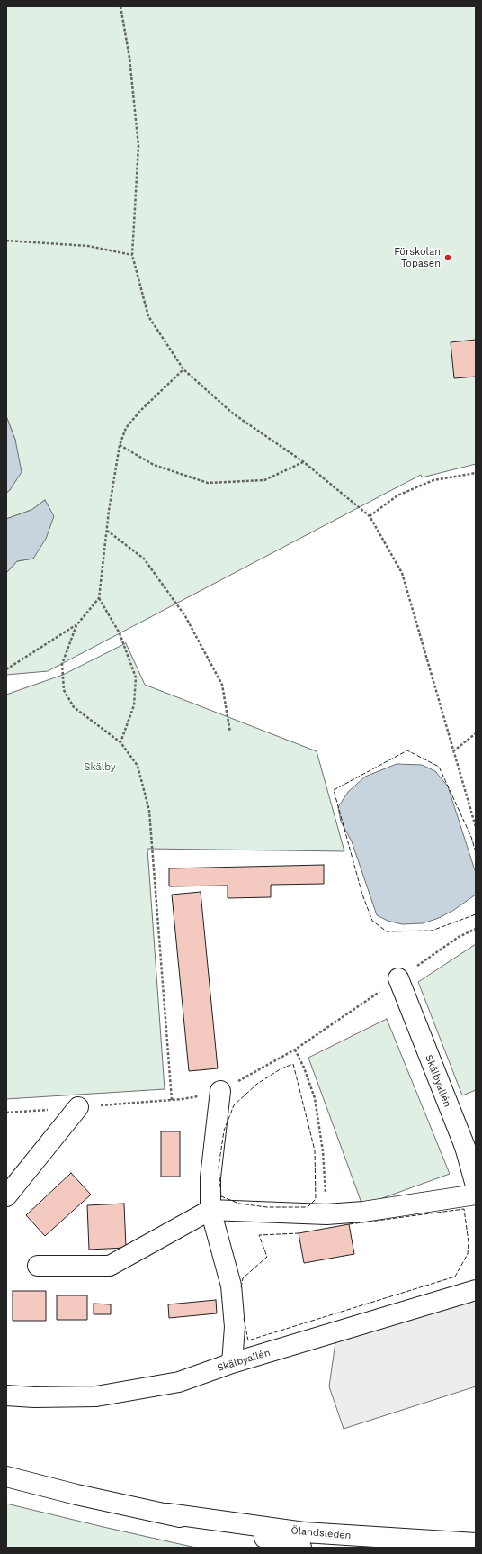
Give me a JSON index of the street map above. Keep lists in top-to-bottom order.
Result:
{
  "streets": {
    "main road": ["Skälbyallén", "Ölandsleden"]
  },
  "parks": ["Skälby"],
  "places": ["Förskolan Topasen"]
}
